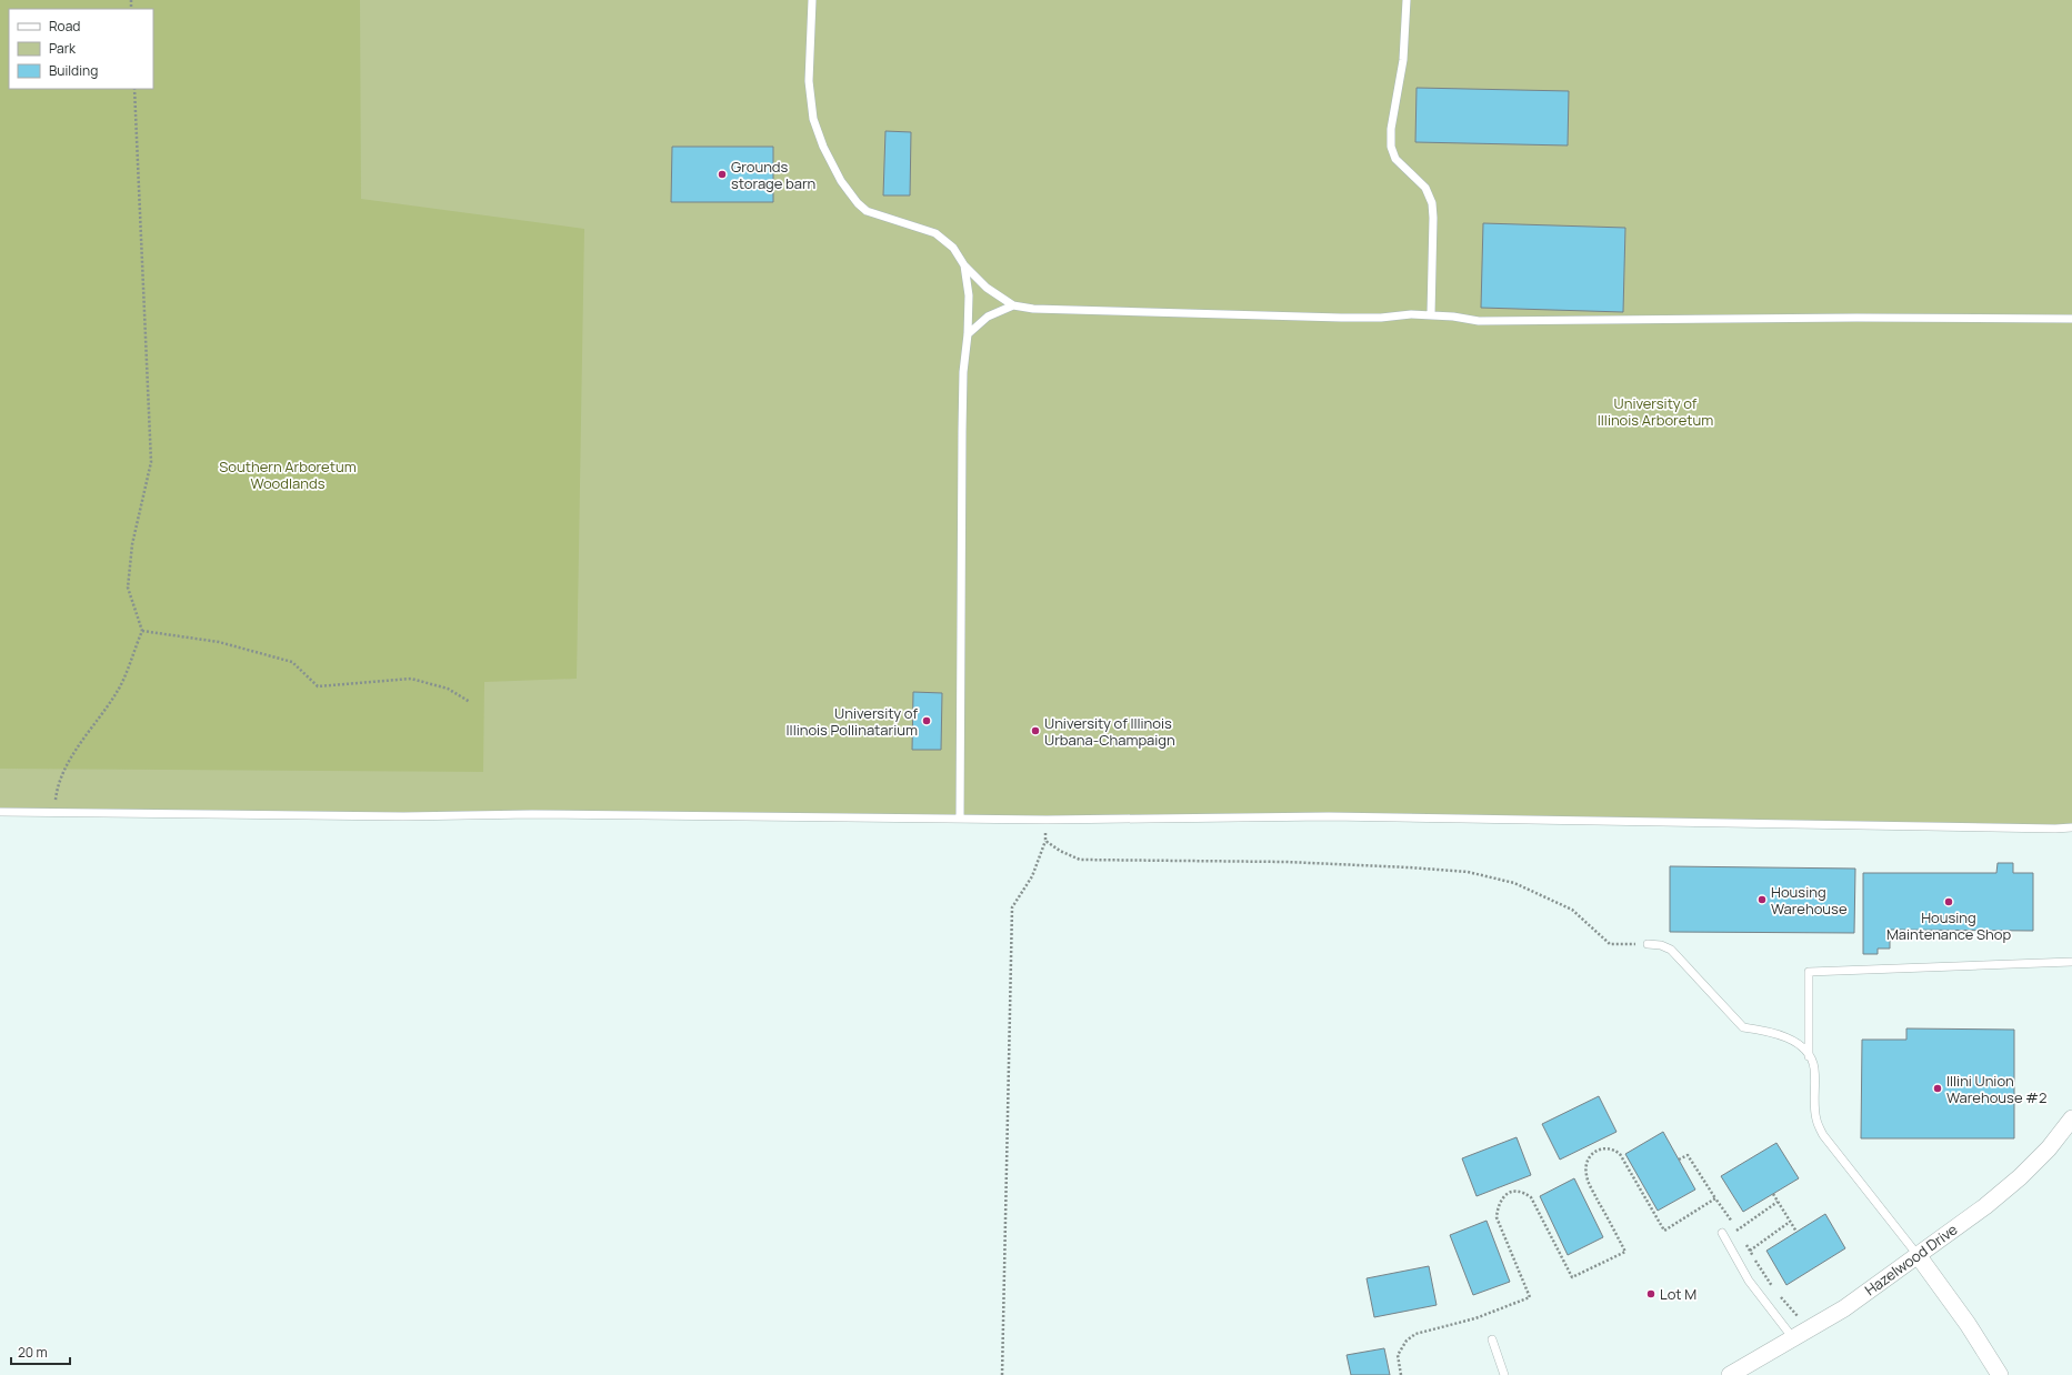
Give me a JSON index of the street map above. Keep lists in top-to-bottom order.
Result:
{
  "streets": {
    "street": ["Hazelwood Drive"]
  },
  "parks": ["University of Illinois Arboretum", "Southern Arboretum Woodlands"],
  "places": [
    "Grounds storage barn",
    "University of Illinois Pollinatarium",
    "University of Illinois Urbana-Champaign",
    "Housing Warehouse",
    "Housing Maintenance Shop",
    "Illini Union Warehouse #2",
    "Lot M"
  ],
  "legend": ["Road", "Park", "Building"],
  "scale_bar": "20 m"
}
